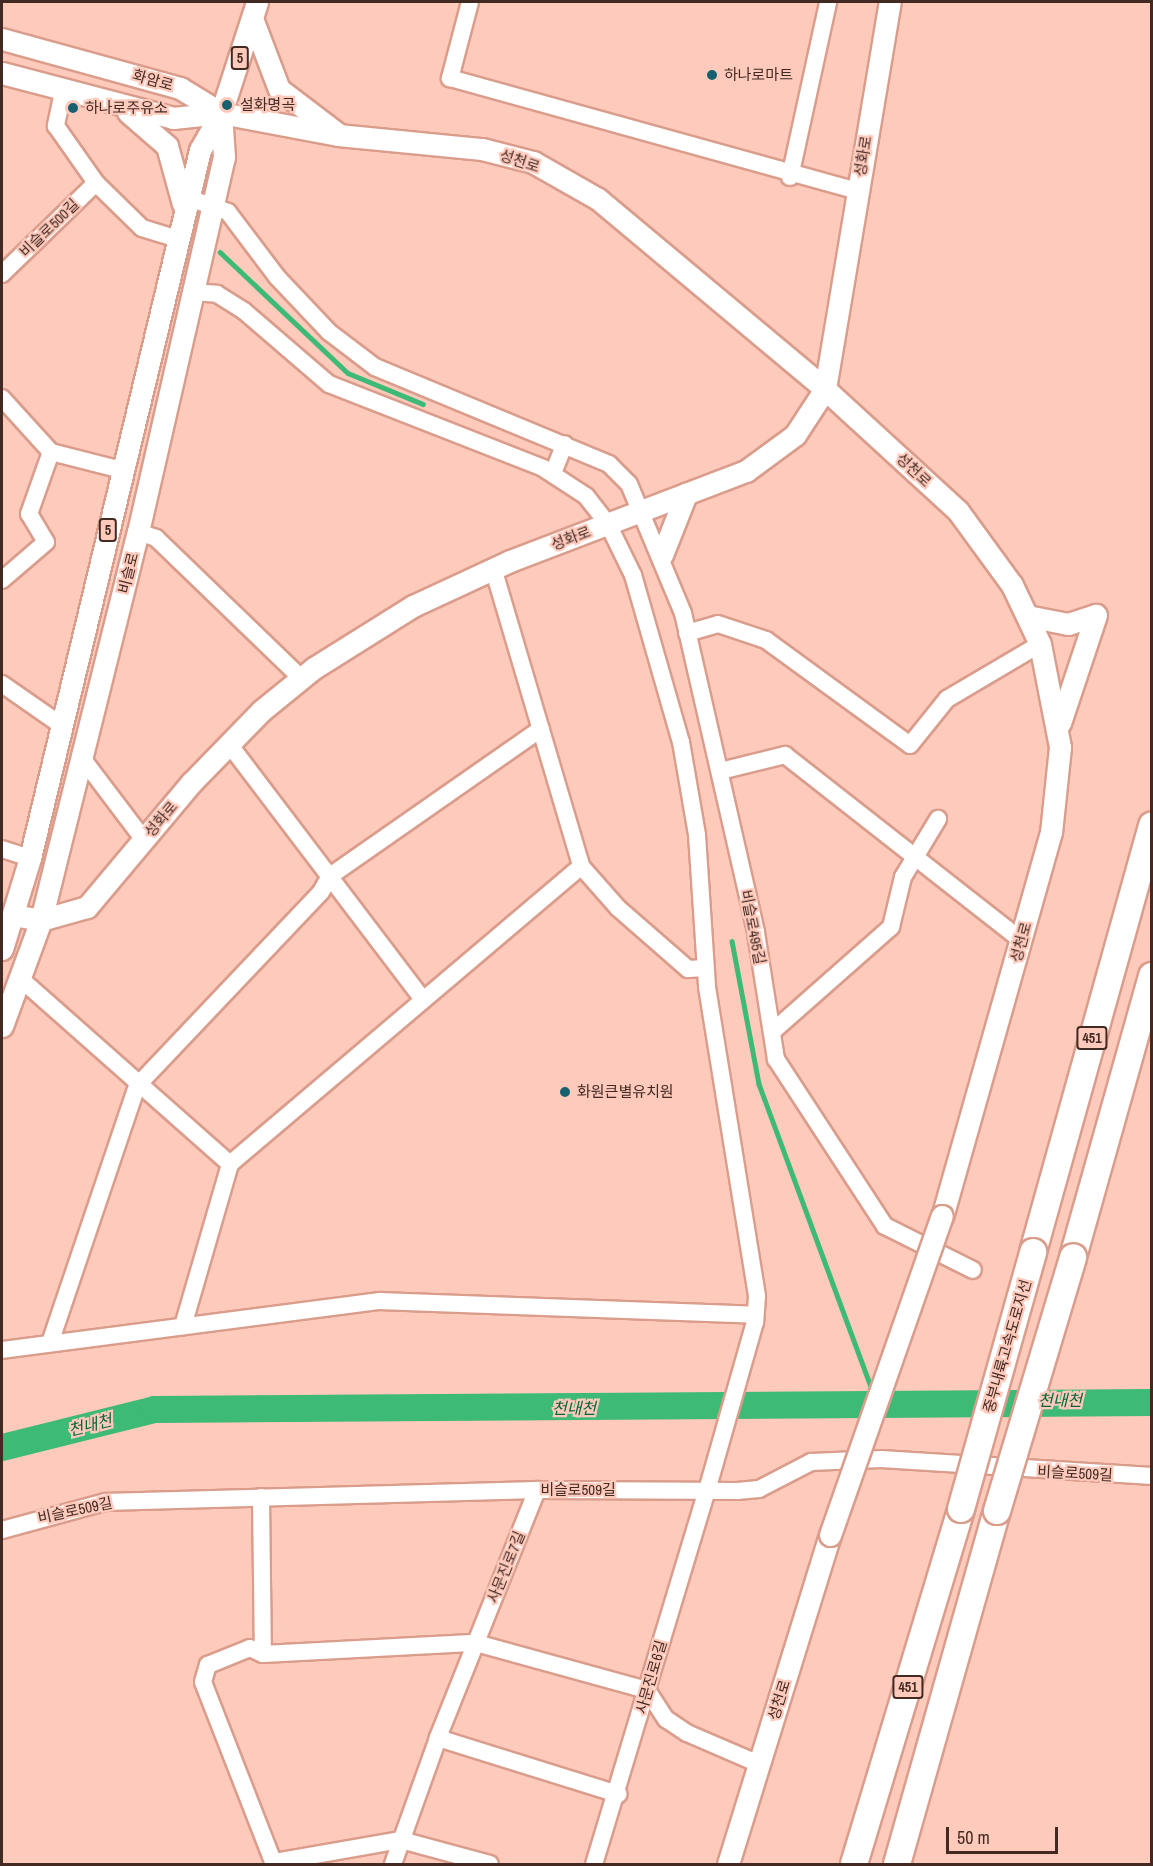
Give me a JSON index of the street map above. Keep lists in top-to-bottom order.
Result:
{
  "streets": {
    "highway": ["451", "중부내륙고속도로지선"],
    "main road": [
      "5",
      "화암로",
      "성화로",
      "성천로",
      "비슬로"
    ],
    "street": [
      "비슬로500길",
      "비슬로495길",
      "비슬로509길",
      "사문진로7길",
      "사문진로6길"
    ]
  },
  "crossings": [
    ["화암로", "성천로"],
    ["화암로", "비슬로"],
    ["성화로", "성천로"],
    ["성화로", "비슬로"],
    ["성화로", "비슬로495길"],
    ["성화로", "사문진로6길"],
    ["성천로", "비슬로"],
    ["비슬로", "비슬로495길"],
    ["비슬로", "사문진로6길"],
    ["비슬로509길", "사문진로7길"],
    ["비슬로509길", "사문진로6길"]
  ],
  "water": ["천내천"],
  "places": [
    "하나로마트",
    "설화명곡",
    "하나로주유소",
    "화원큰별유치원"
  ],
  "scale_bar": "50 m"
}
